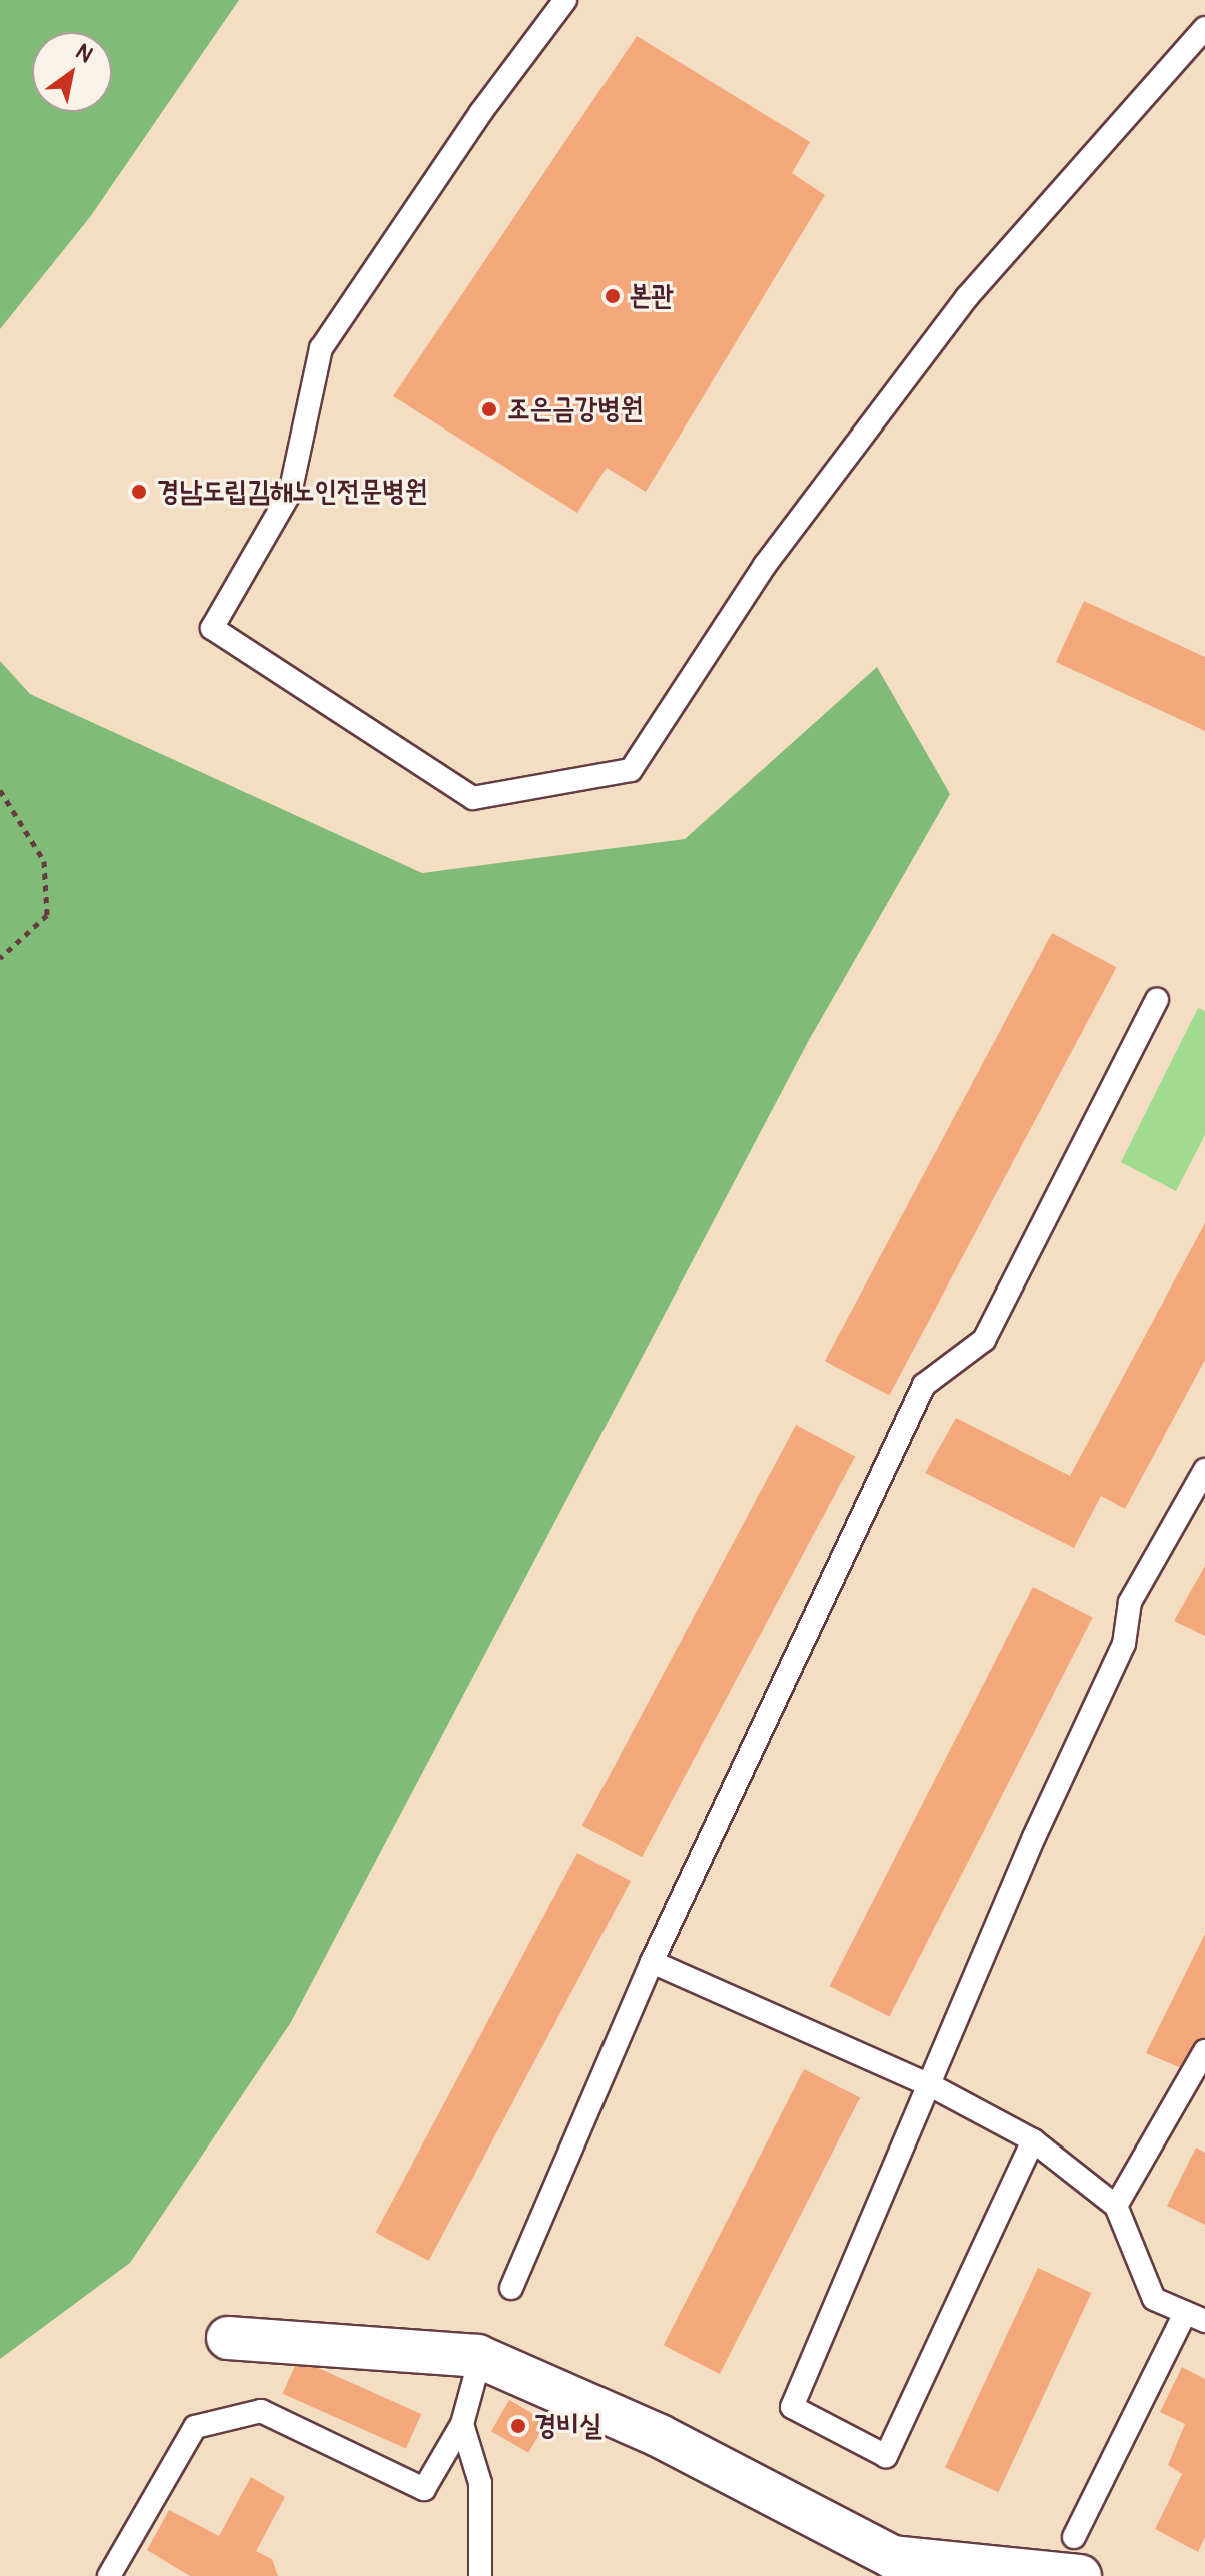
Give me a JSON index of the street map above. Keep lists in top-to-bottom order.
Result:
{
  "places": [
    "본관",
    "조은금강병원",
    "경남도립김해노인전문병원",
    "경비실"
  ],
  "north": "top right"
}
